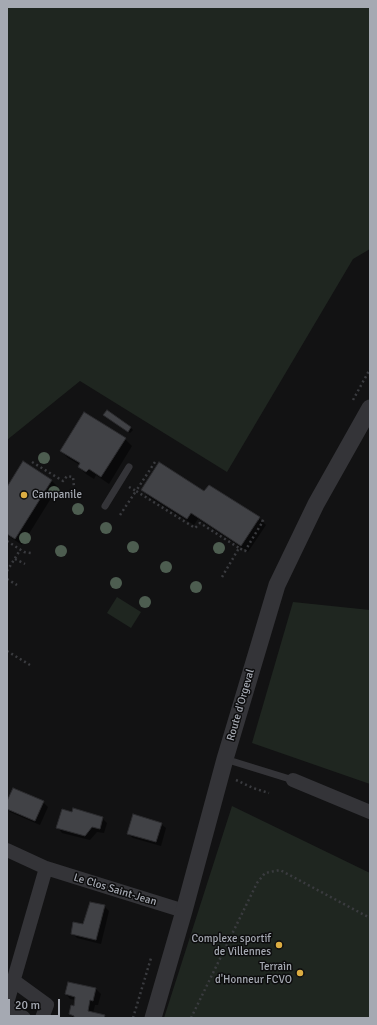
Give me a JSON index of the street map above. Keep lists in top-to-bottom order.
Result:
{
  "streets": {
    "street": ["Route d'Orgeval", "Le Clos Saint-Jean"]
  },
  "crossings": [
    ["Route d'Orgeval", "Le Clos Saint-Jean"]
  ],
  "places": ["Campanile", "Complexe sportif de Villennes", "Terrain d'Honneur FCVO"],
  "scale_bar": "20 m"
}
